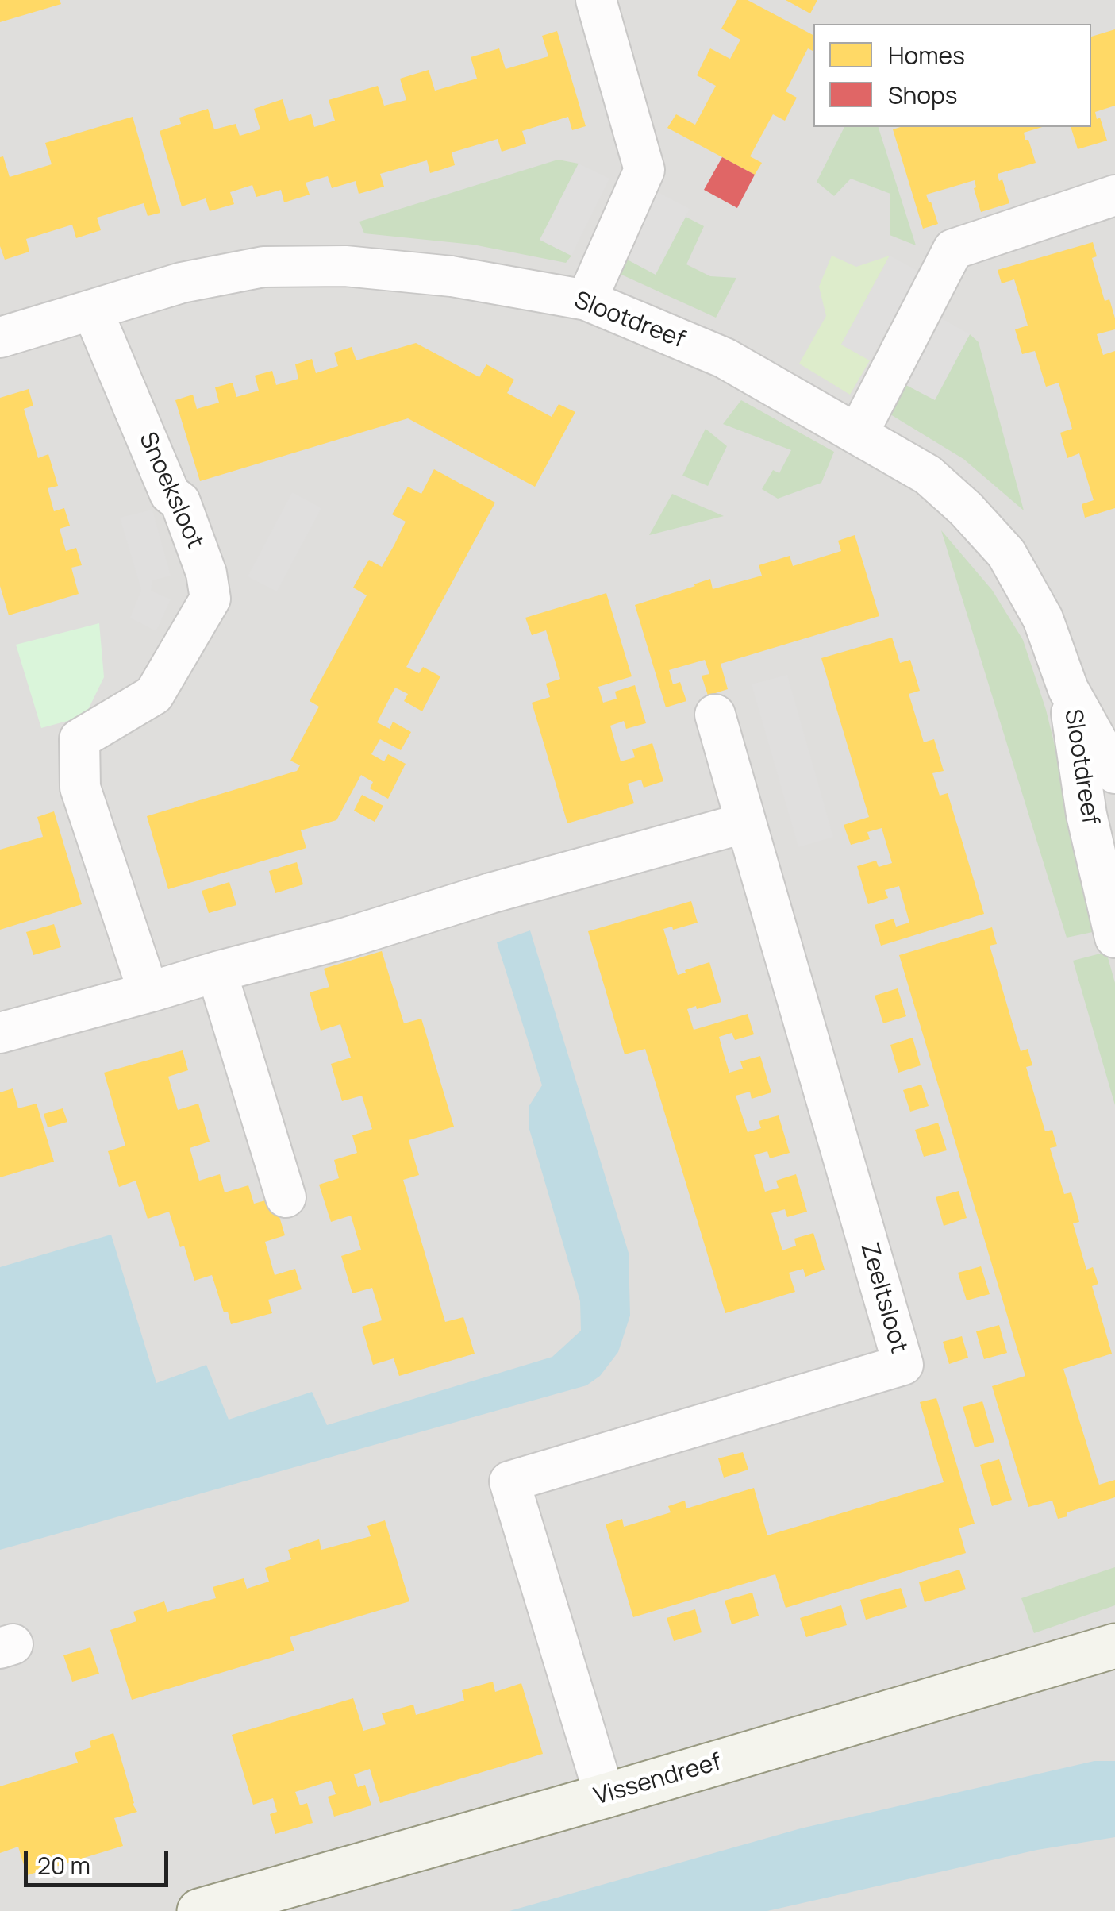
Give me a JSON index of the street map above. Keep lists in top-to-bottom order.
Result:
{
  "streets": {
    "street": [
      "Slootdreef",
      "Snoeksloot",
      "Zeeltsloot",
      "Vissendreef"
    ]
  },
  "crossings": [
    ["Slootdreef", "Snoeksloot"],
    ["Zeeltsloot", "Vissendreef"]
  ],
  "legend": ["Homes", "Shops"],
  "scale_bar": "20 m"
}
